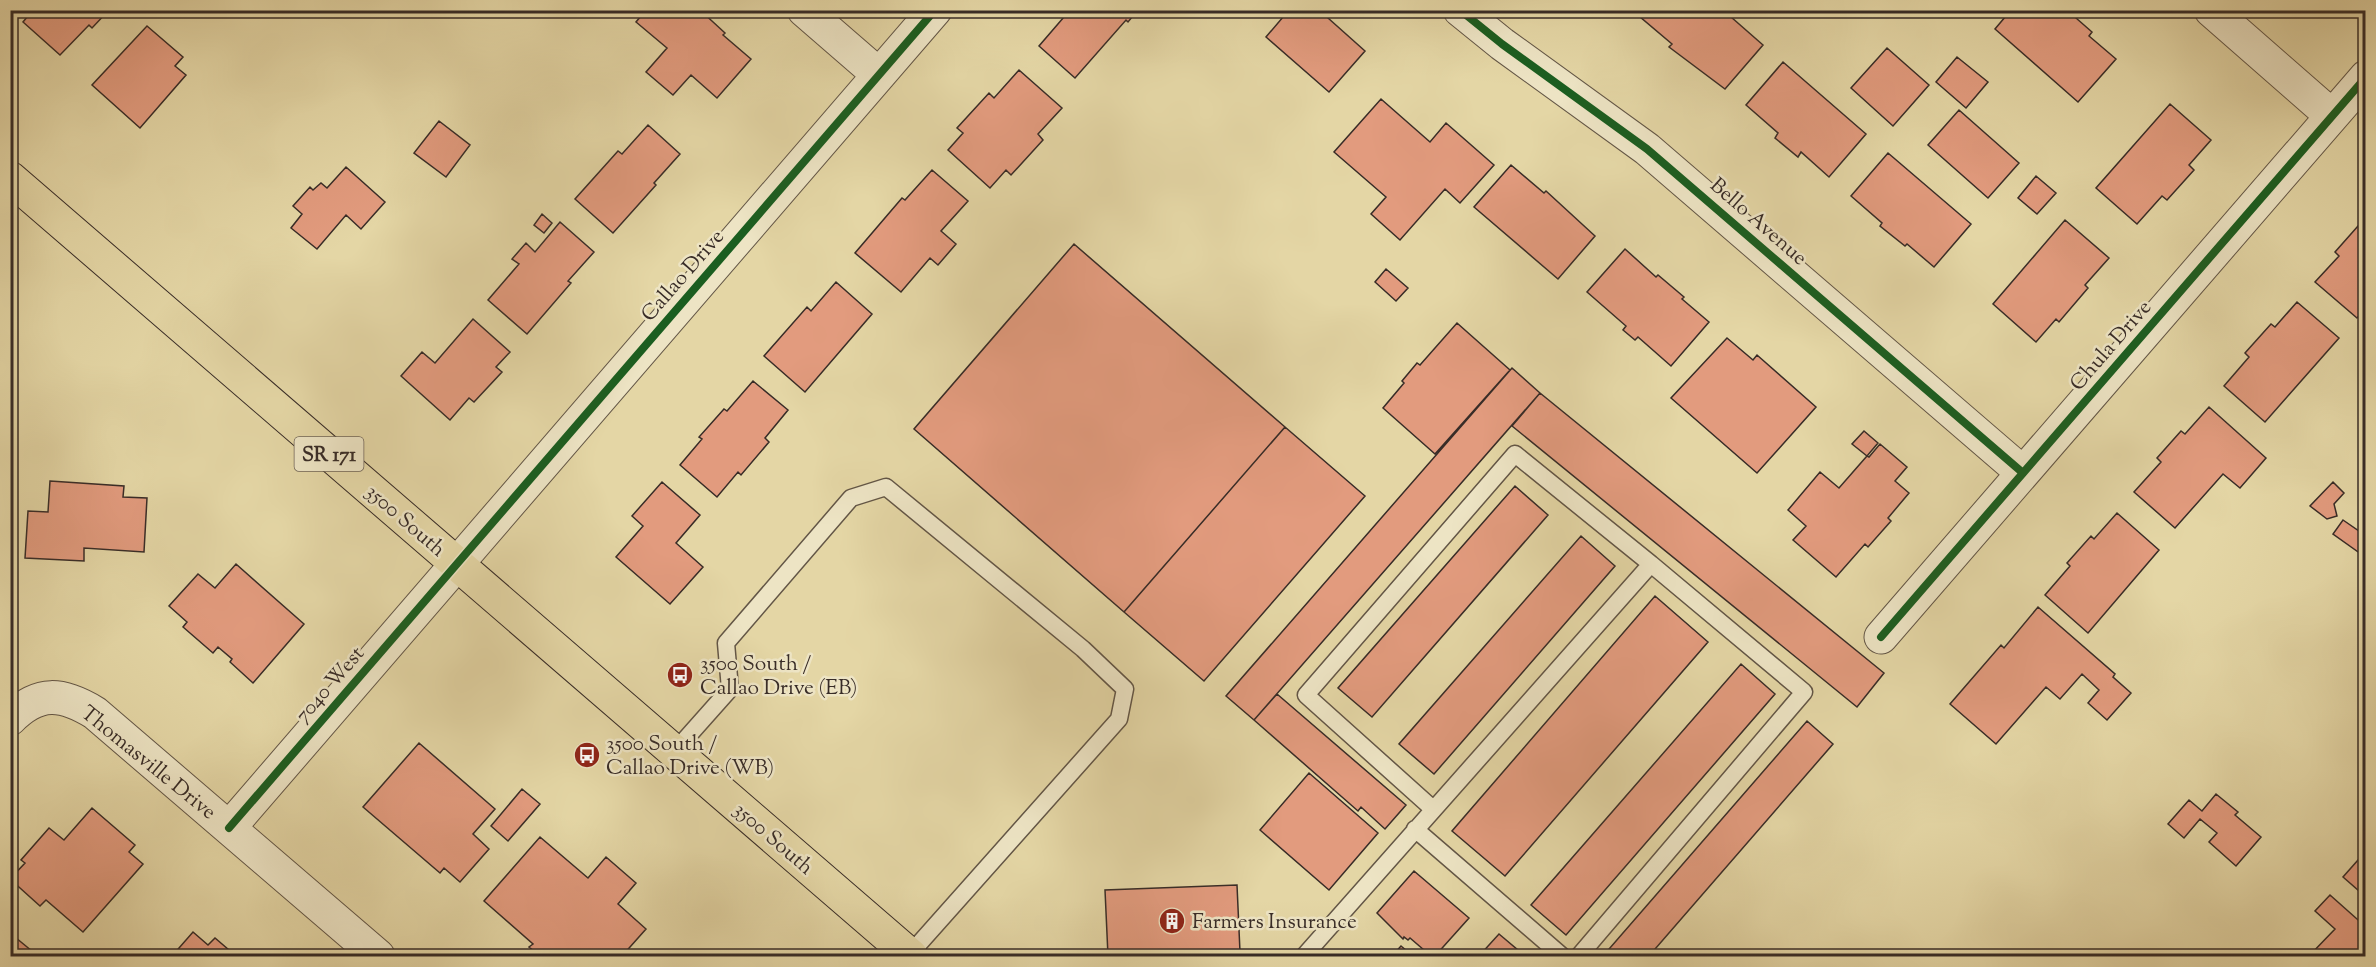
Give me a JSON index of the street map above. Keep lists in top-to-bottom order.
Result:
{
  "streets": {
    "main road": ["SR 171", "3500 South"],
    "street": [
      "Bello Avenue",
      "Callao Drive",
      "Chula Drive",
      "7040 West",
      "Thomasville Drive"
    ]
  },
  "crossings": [
    ["Bello Avenue", "Chula Drive"],
    ["Callao Drive", "3500 South"],
    ["Callao Drive", "7040 West"],
    ["3500 South", "7040 West"],
    ["7040 West", "Thomasville Drive"]
  ],
  "places": {
    "bus stop": ["3500 South / Callao Drive (EB)", "3500 South / Callao Drive (WB)"],
    "building": ["Farmers Insurance"]
  }
}
